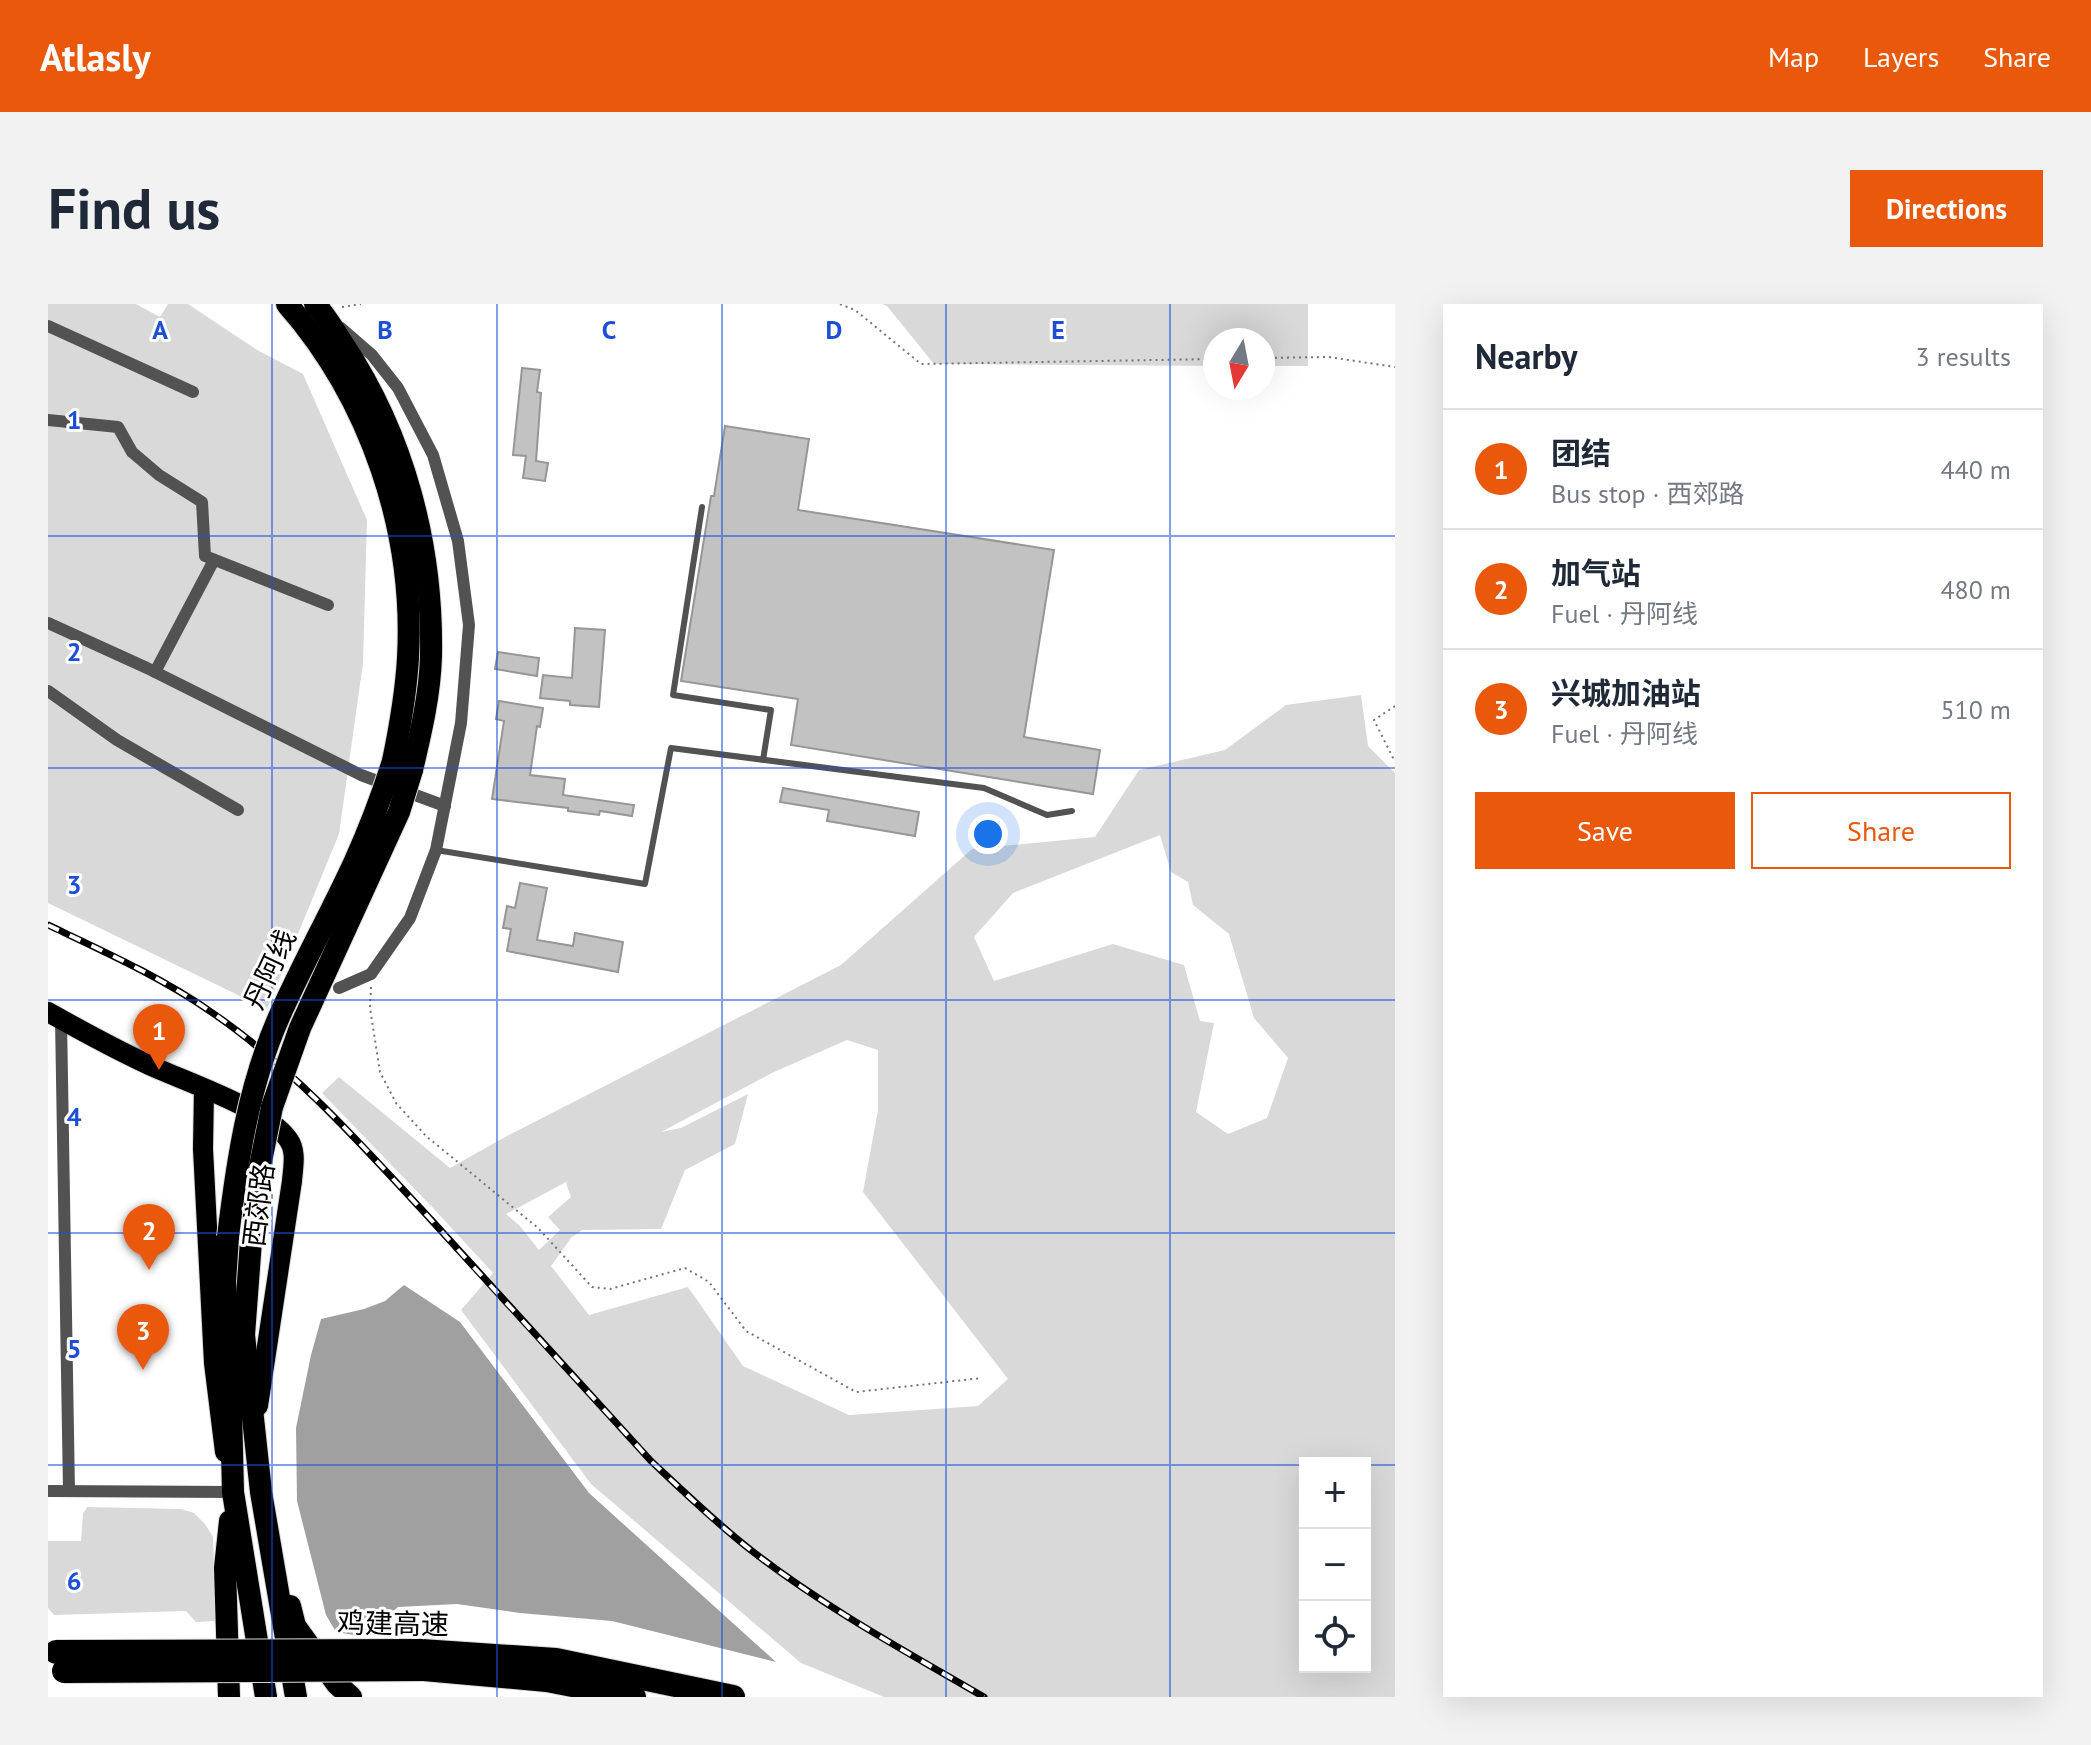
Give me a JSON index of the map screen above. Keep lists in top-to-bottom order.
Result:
{
  "streets": {
    "highway": ["丹阿线", "鸡建高速"],
    "main road": ["西郊路"]
  },
  "crossings": [
    ["丹阿线", "西郊路"]
  ],
  "north": "bottom",
  "page": {
    "header": "Atlasly",
    "nav": ["Map", "Layers", "Share"],
    "buttons": [
      "Directions",
      ["Save", "Share"]
    ],
    "title": "Find us",
    "heading": ["Nearby", "3 results"],
    "list": [
      {
        "mark": "1",
        "name": "团结",
        "note": "Bus stop · 西郊路",
        "value": "440 m"
      },
      {
        "mark": "2",
        "name": "加气站",
        "note": "Fuel · 丹阿线",
        "value": "480 m"
      },
      {
        "mark": "3",
        "name": "兴城加油站",
        "note": "Fuel · 丹阿线",
        "value": "510 m"
      }
    ],
    "pins": ["1", "2", "3"],
    "map_buttons": ["+", "−"]
  },
  "grid": {
    "columns": [
      "A",
      "B",
      "C",
      "D",
      "E"
    ],
    "rows": [
      "1",
      "2",
      "3",
      "4",
      "5",
      "6"
    ]
  }
}
